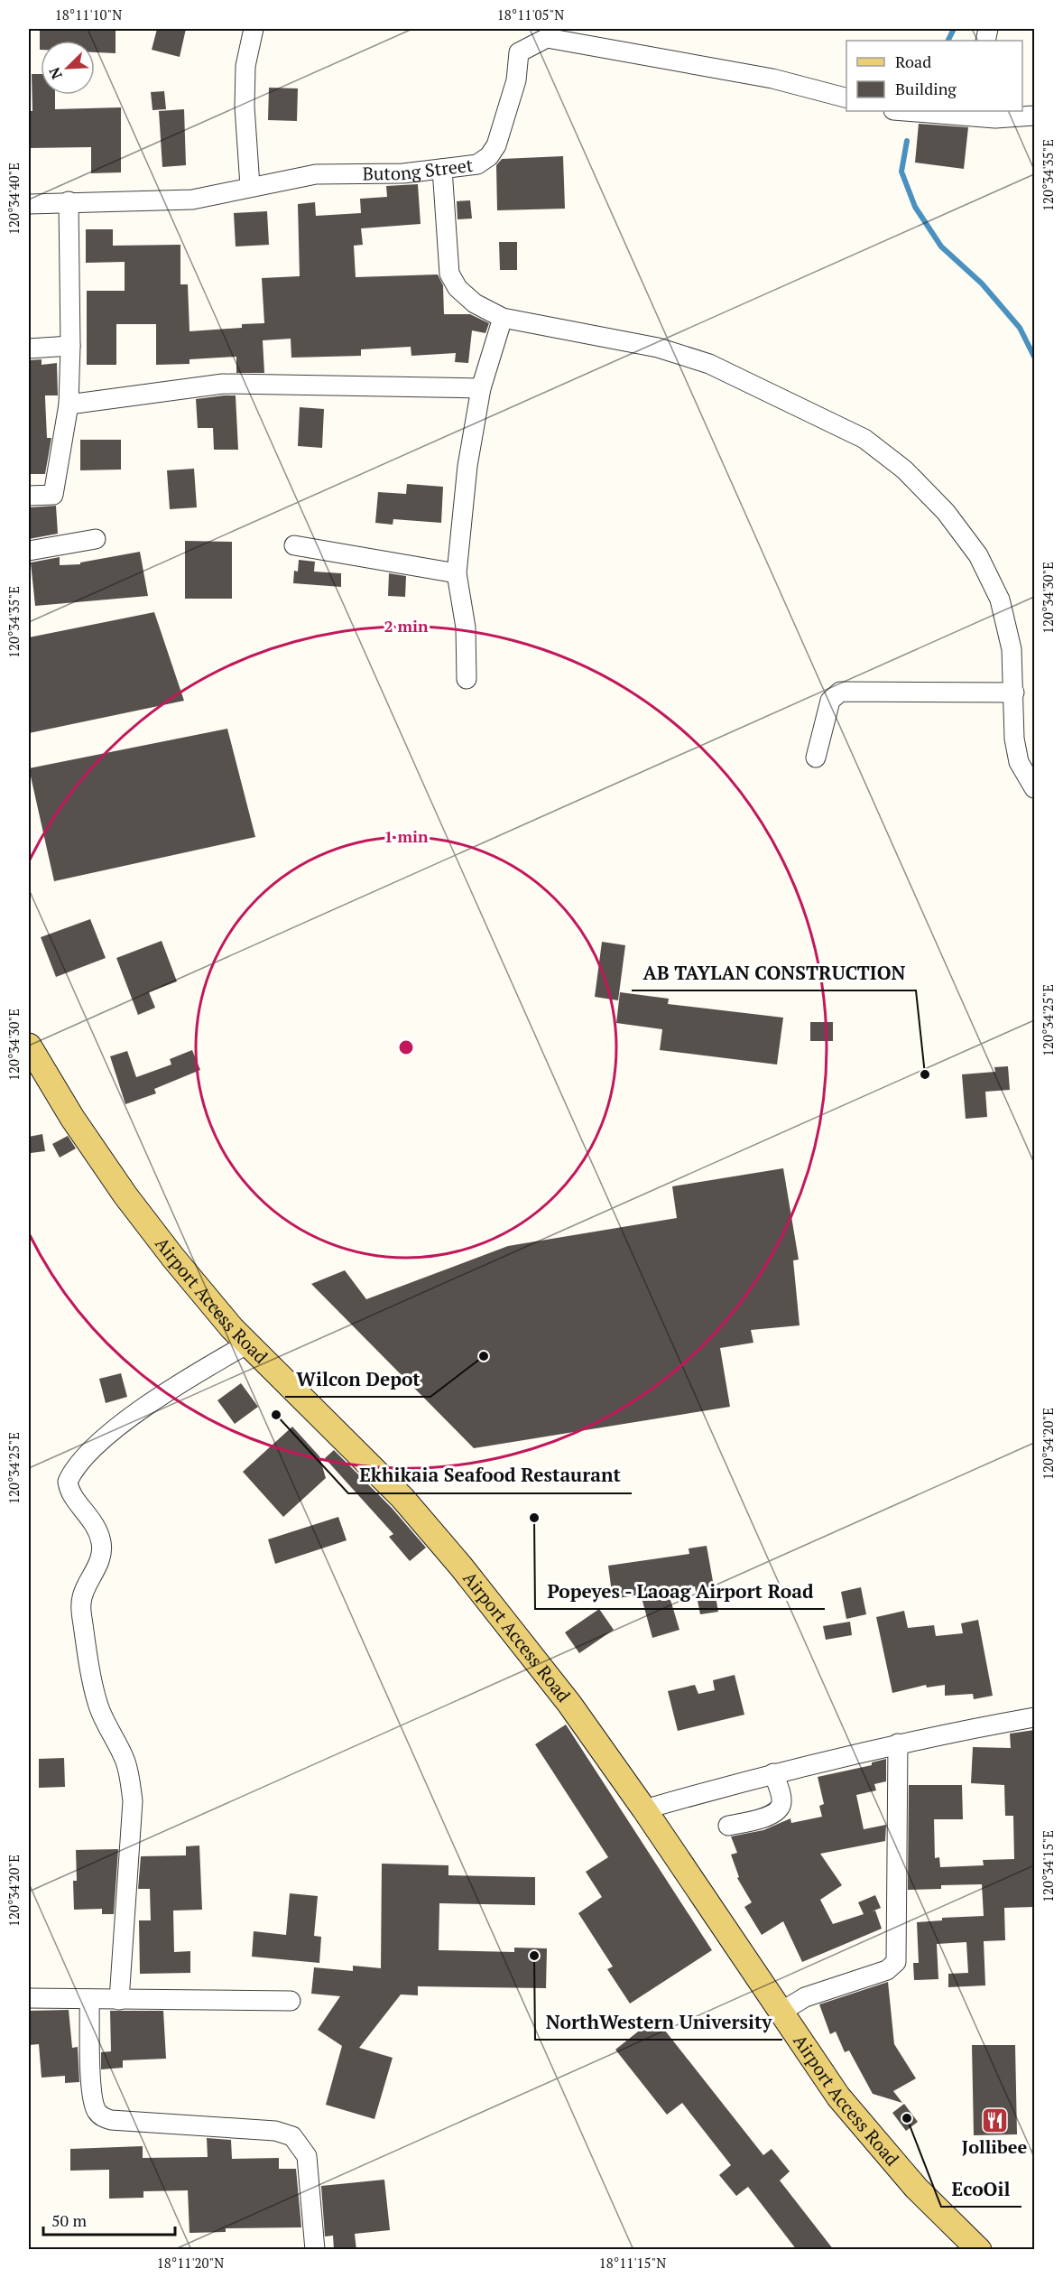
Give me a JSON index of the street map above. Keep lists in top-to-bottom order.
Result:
{
  "streets": {
    "main road": ["Airport Access Road"],
    "street": ["Butong Street"]
  },
  "places": {
    "other": [
      "AB TAYLAN CONSTRUCTION",
      "Wilcon Depot",
      "Ekhikaia Seafood Restaurant",
      "Popeyes - Laoag Airport Road",
      "NorthWestern University",
      "EcoOil"
    ],
    "restaurant": ["Jollibee"]
  },
  "legend": ["Road", "Building"],
  "scale_bar": "50 m",
  "north": "bottom left",
  "coordinates": [
    "18°11'10\"N",
    "18°11'05\"N",
    "120°34'35\"E",
    "120°34'40\"E",
    "120°34'30\"E",
    "120°34'25\"E",
    "120°34'20\"E",
    "120°34'15\"E",
    "18°11'20\"N",
    "18°11'15\"N"
  ],
  "rings": ["2 min", "1 min"]
}
